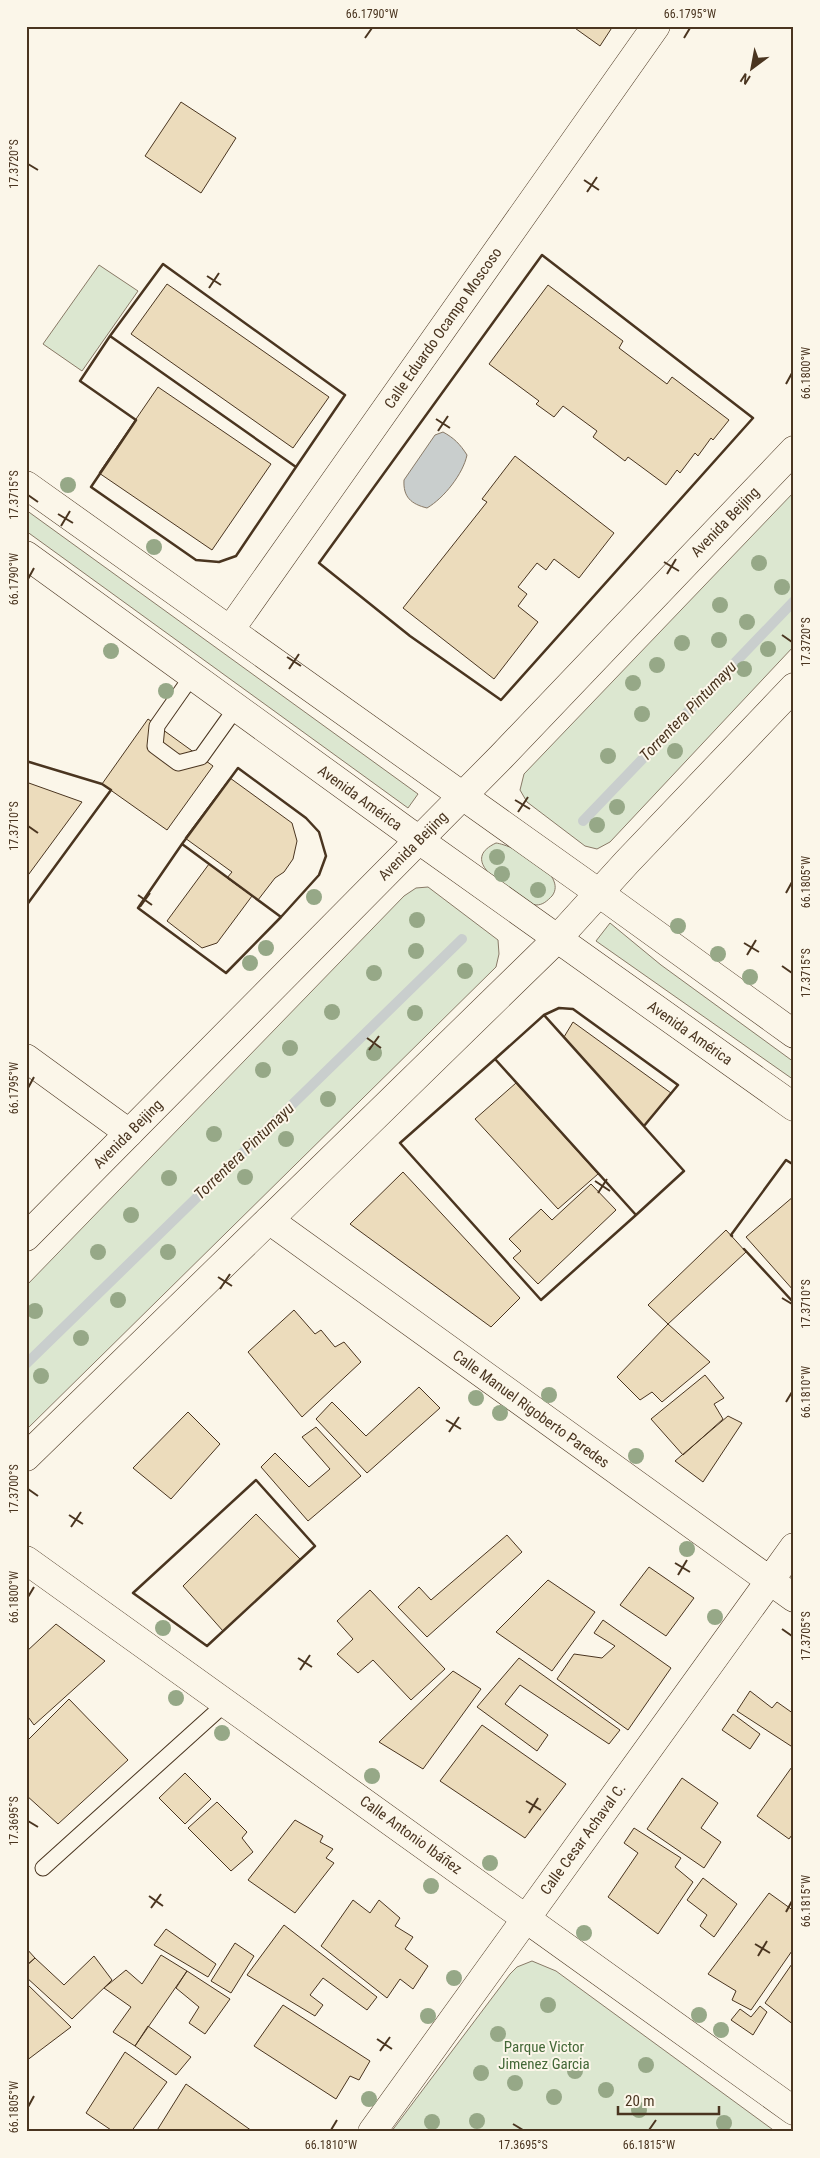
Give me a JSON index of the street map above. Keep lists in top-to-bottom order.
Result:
{
  "streets": {
    "main road": [
      "Calle Eduardo Ocampo Moscoso",
      "Avenida Beijing",
      "Avenida América",
      "Calle Manuel Rigoberto Paredes",
      "Calle Antonio Ibáñez",
      "Calle Cesar Achaval C."
    ]
  },
  "crossings": [
    ["Avenida Beijing", "Avenida América"],
    ["Calle Manuel Rigoberto Paredes", "Calle Cesar Achaval C."],
    ["Calle Antonio Ibáñez", "Calle Cesar Achaval C."]
  ],
  "water": ["Torrentera Pintumayu"],
  "parks": ["Parque Victor Jimenez Garcia"],
  "scale_bar": "20 m",
  "north": "bottom left",
  "coordinates": [
    "66.1790°W",
    "66.1795°W",
    "17.3720°S",
    "66.1800°W",
    "17.3715°S",
    "17.3710°S",
    "66.1805°W",
    "66.1810°W",
    "17.3700°S",
    "17.3705°S",
    "17.3695°S",
    "66.1815°W"
  ]
}
